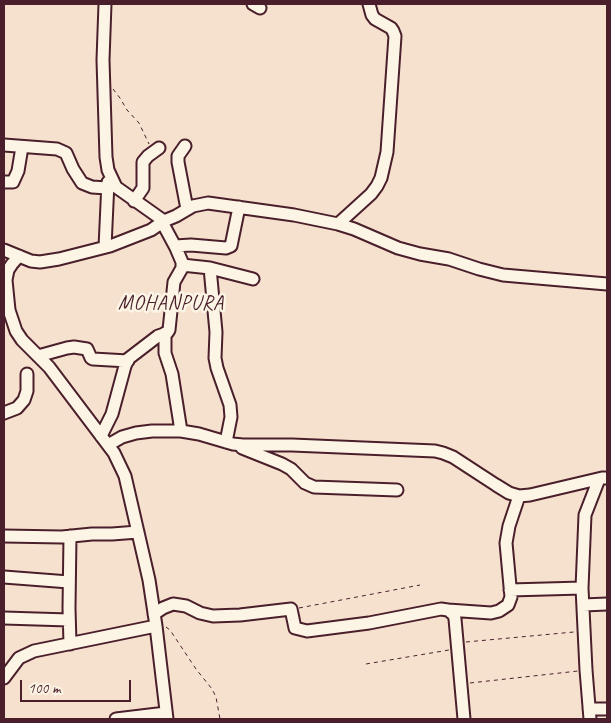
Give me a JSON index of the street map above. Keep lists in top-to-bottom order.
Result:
{
  "districts": ["MOHANPURA"],
  "scale_bar": "100 m"
}
